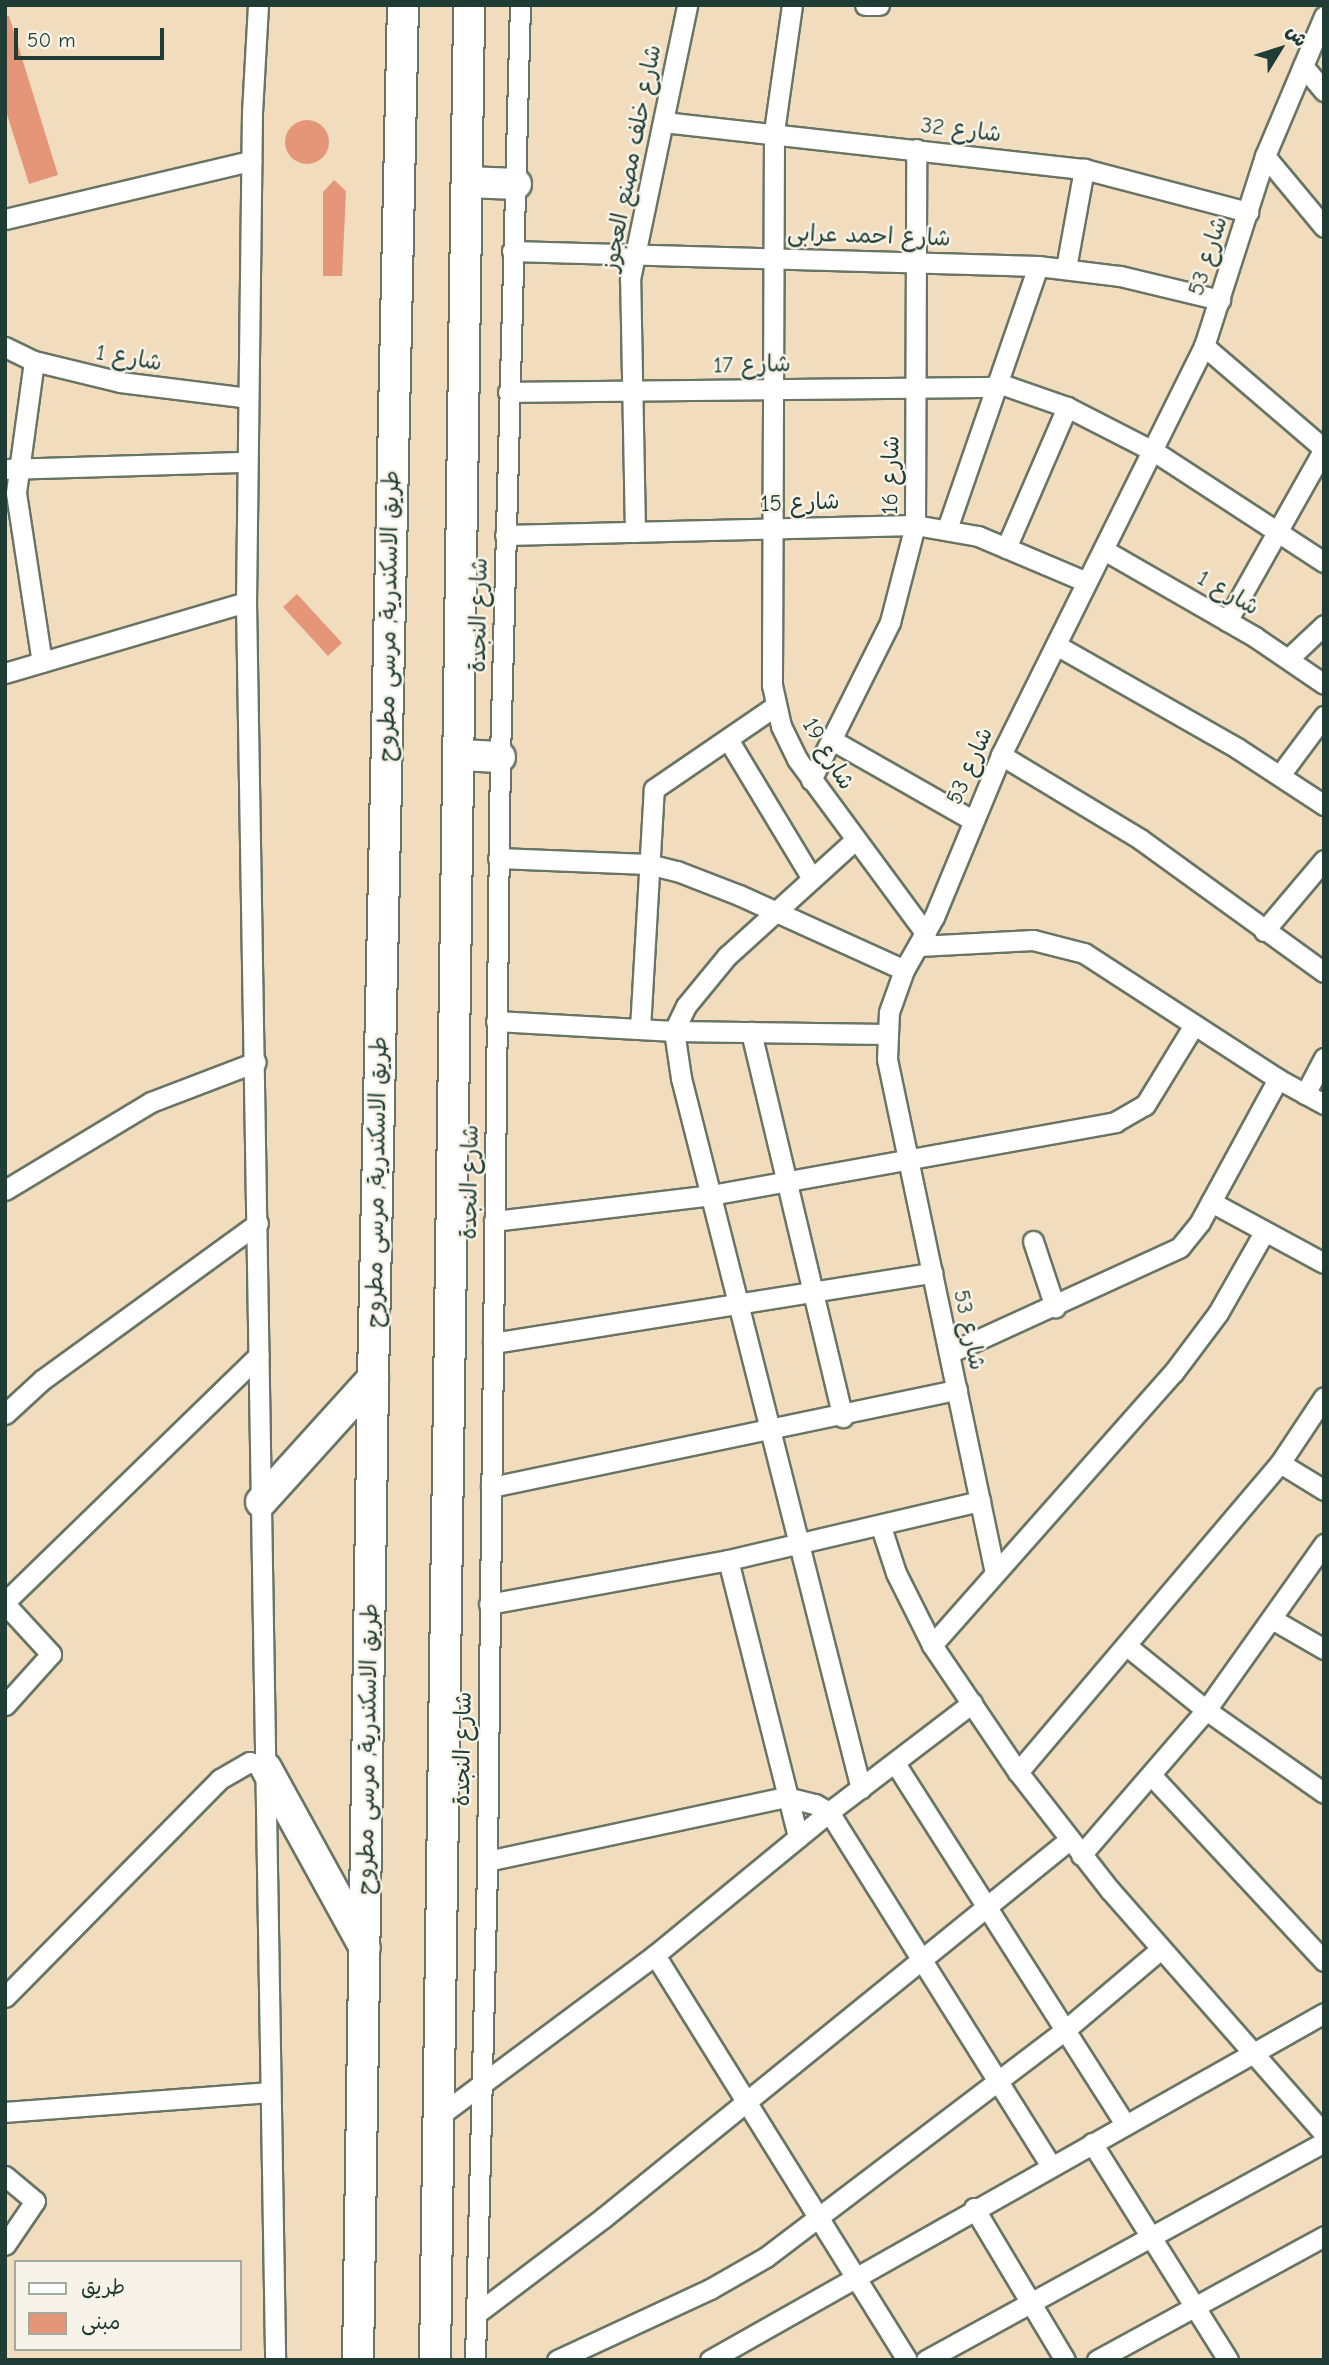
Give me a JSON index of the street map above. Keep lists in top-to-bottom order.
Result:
{
  "streets": {
    "main road": ["طريق الاسكندرية, مرسى مطروح"],
    "street": [
      "شارع 32",
      "شارع خلف مصنع العجوز",
      "شارع احمد عرابى",
      "شارع 53",
      "شارع 1",
      "شارع 17",
      "شارع 16",
      "شارع 15",
      "شارع النجدة",
      "شارع 19"
    ]
  },
  "crossings": [
    ["شارع 32", "شارع خلف مصنع العجوز"],
    ["شارع 32", "شارع 53"],
    ["شارع 32", "شارع 16"],
    ["شارع 32", "شارع 19"],
    ["شارع خلف مصنع العجوز", "شارع احمد عرابى"],
    ["شارع خلف مصنع العجوز", "شارع 17"],
    ["شارع خلف مصنع العجوز", "شارع 15"],
    ["شارع احمد عرابى", "شارع 53"],
    ["شارع احمد عرابى", "شارع 16"],
    ["شارع احمد عرابى", "شارع النجدة"],
    ["شارع احمد عرابى", "شارع 19"],
    ["شارع 53", "شارع 1"],
    ["شارع 53", "شارع 17"],
    ["شارع 53", "شارع 15"],
    ["شارع 53", "شارع 19"],
    ["شارع 17", "شارع 16"],
    ["شارع 17", "شارع النجدة"],
    ["شارع 17", "شارع 19"],
    ["شارع 16", "شارع 15"],
    ["شارع 16", "شارع 19"],
    ["شارع 15", "شارع النجدة"],
    ["شارع 15", "شارع 19"]
  ],
  "legend": ["طريق", "مبنى"],
  "scale_bar": "50 m",
  "north": "top right"
}
